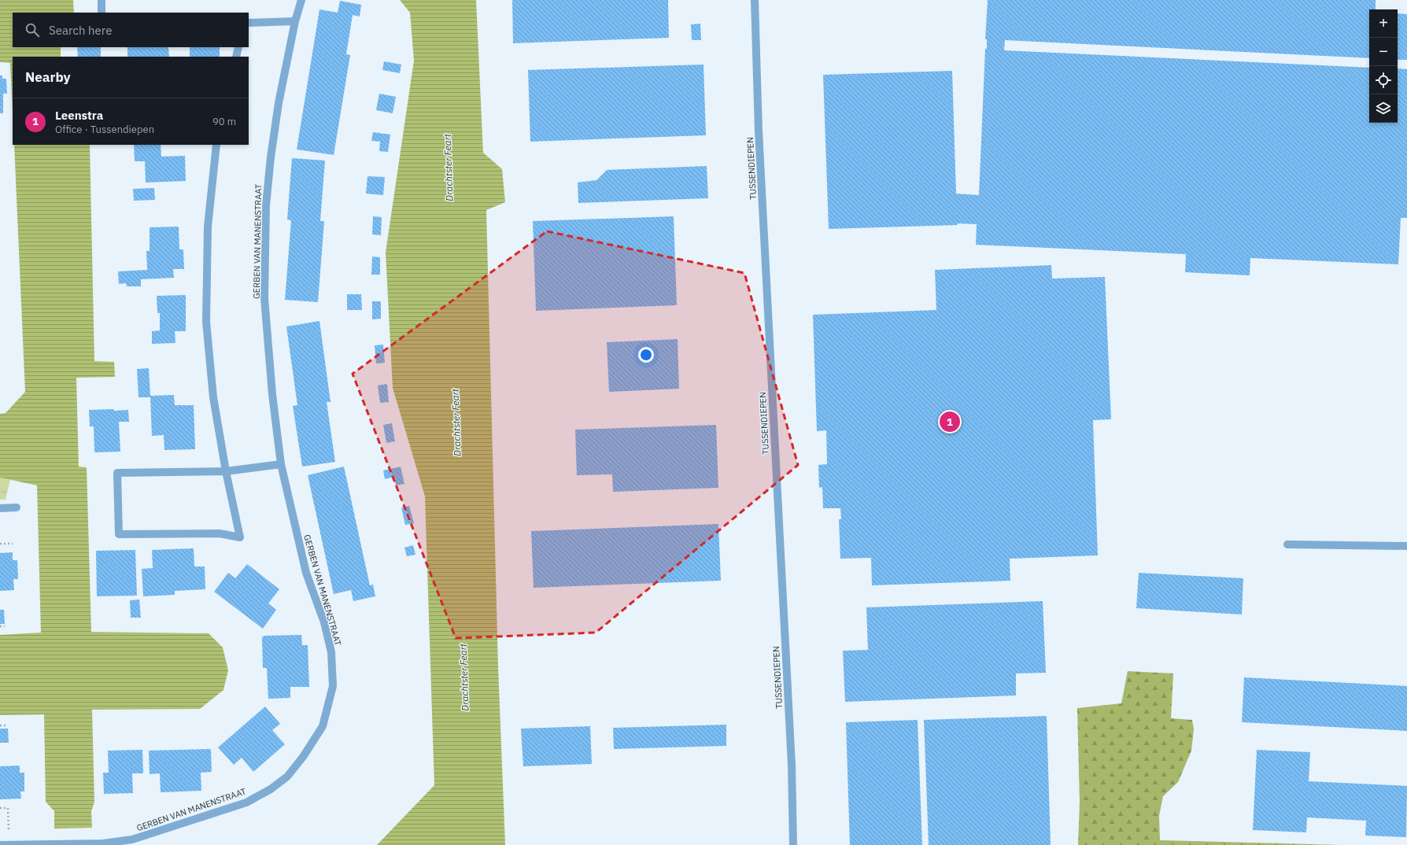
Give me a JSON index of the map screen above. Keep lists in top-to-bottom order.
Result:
{
  "streets": {
    "street": ["TUSSENDIEPEN", "GERBEN VAN MANENSTRAAT"]
  },
  "water": ["Drachtster Feart"],
  "page": {
    "map_buttons": ["+", "−"],
    "search": "Search here",
    "heading": "Nearby",
    "list": [
      {
        "mark": "1",
        "name": "Leenstra",
        "note": "Office · Tussendiepen",
        "value": "90 m"
      }
    ],
    "pins": "1"
  }
}
